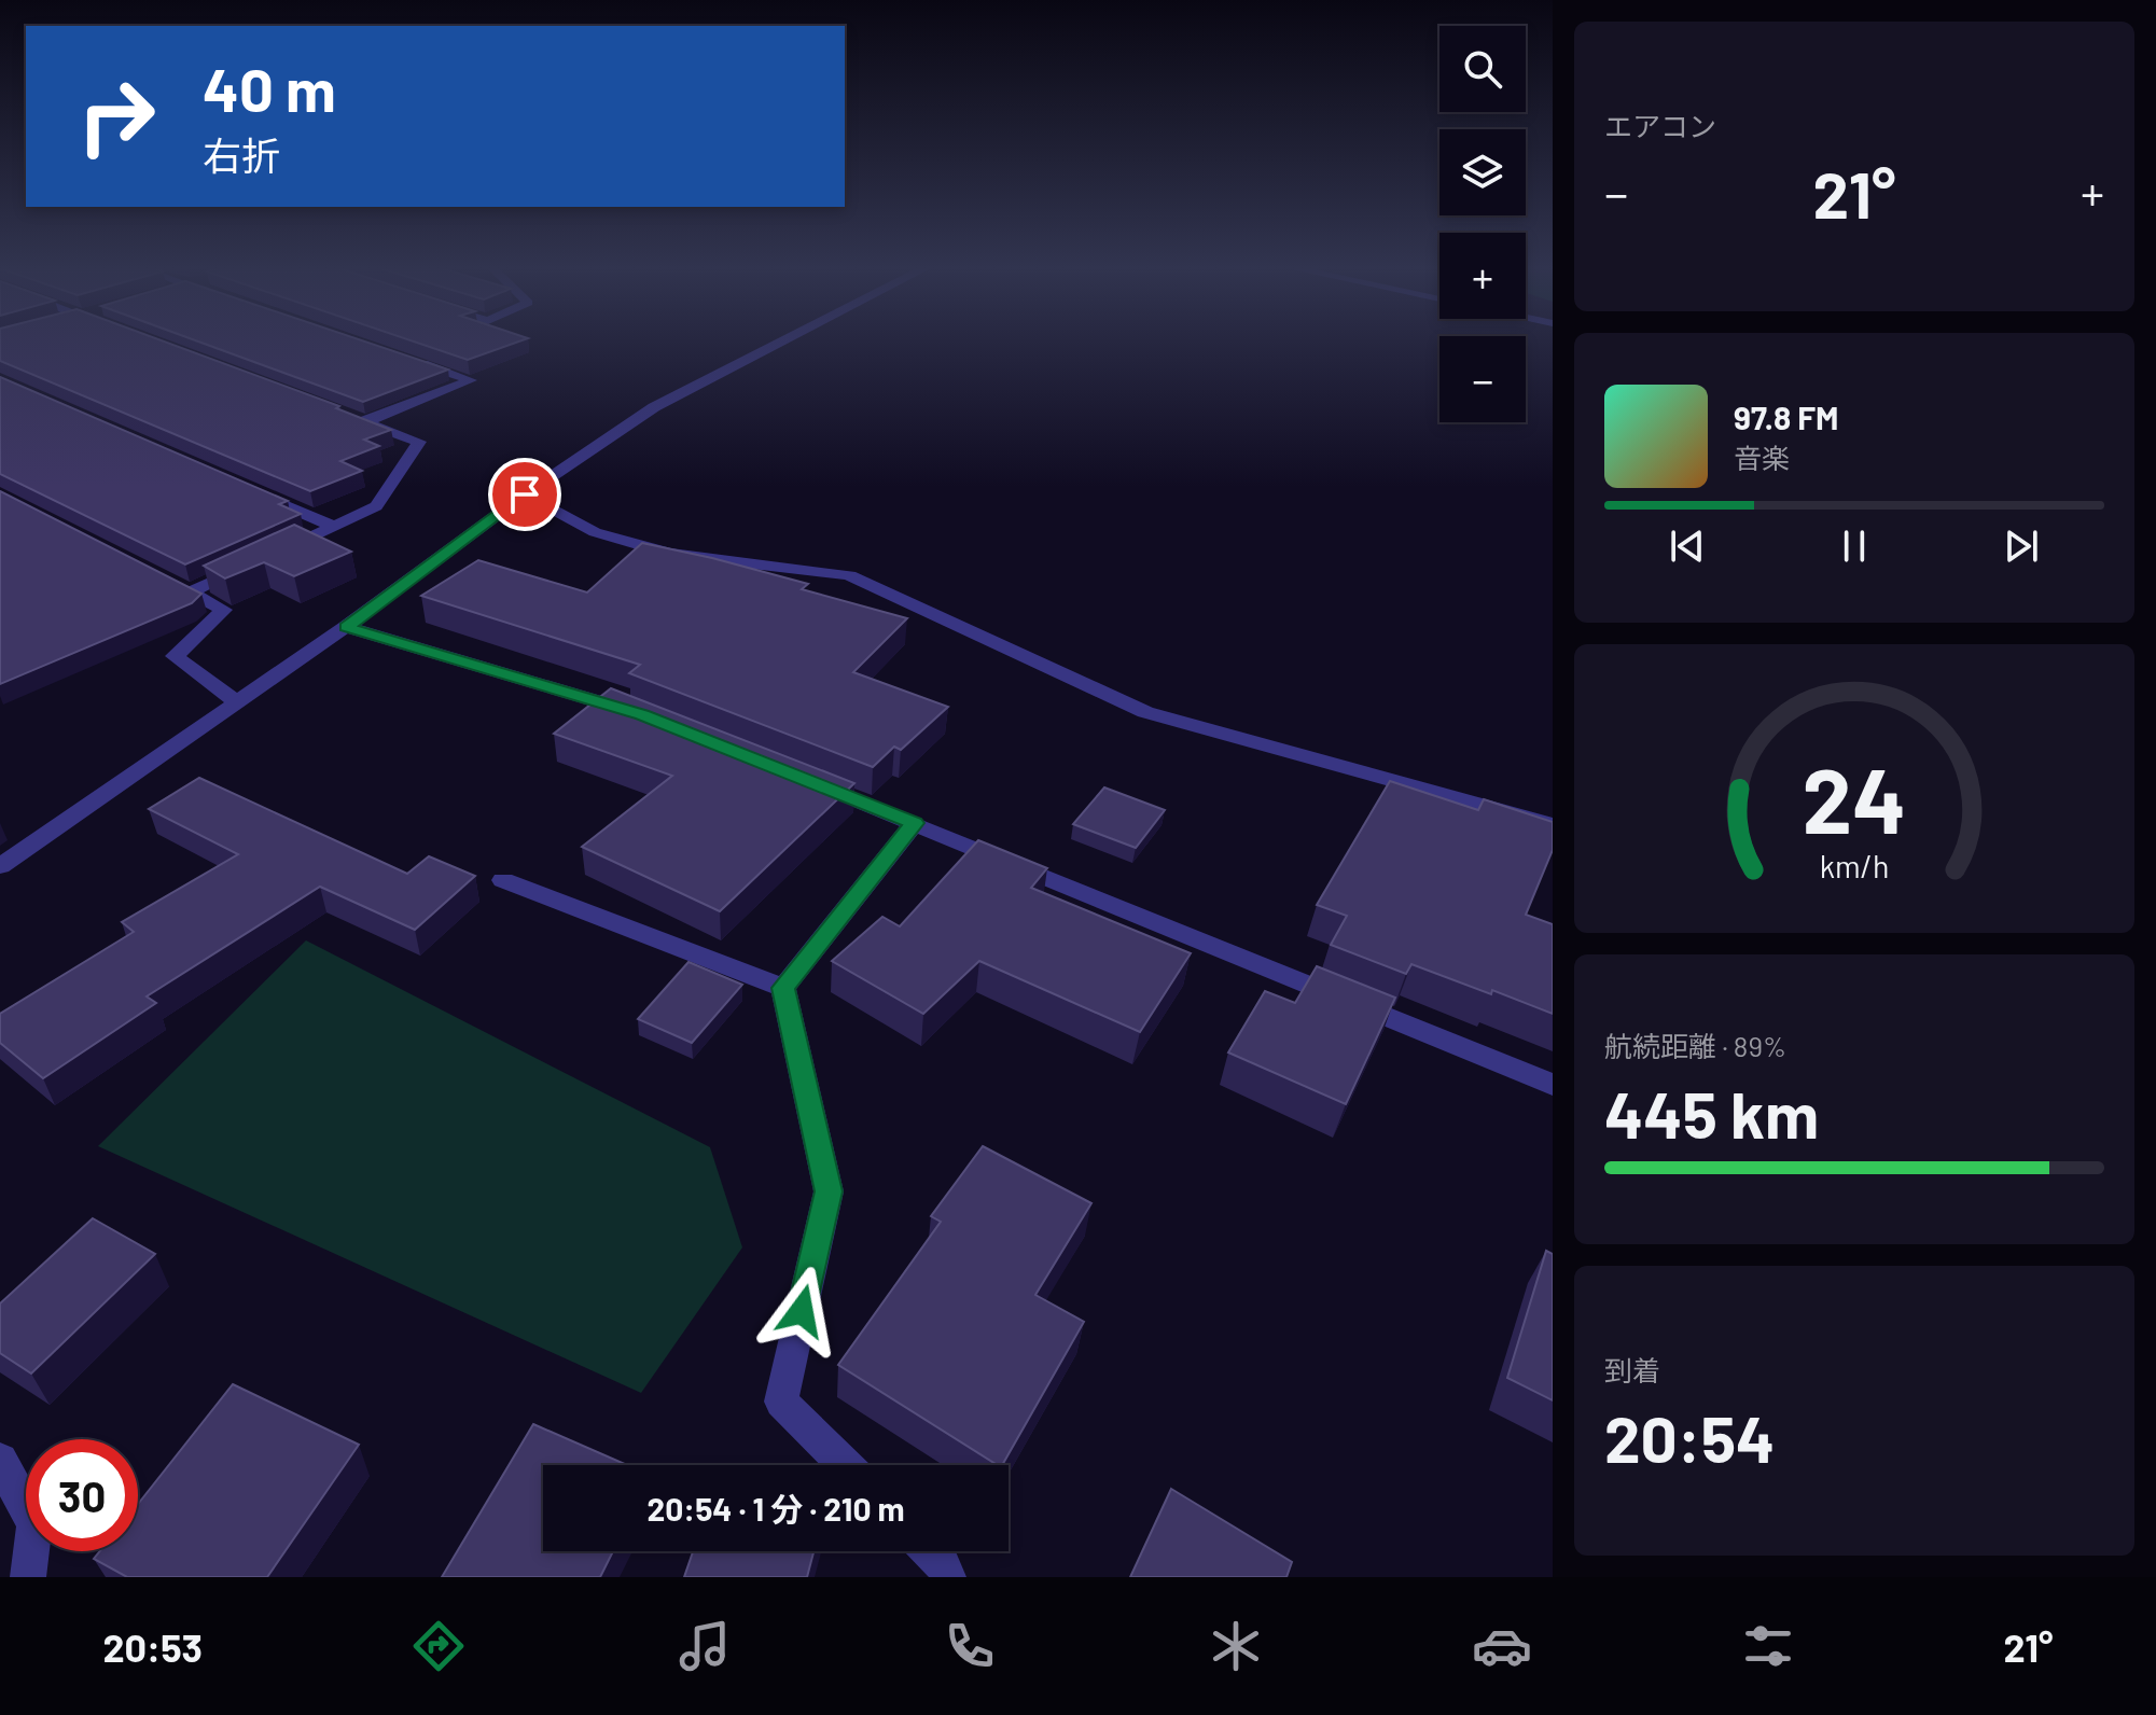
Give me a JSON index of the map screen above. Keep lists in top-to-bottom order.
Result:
{
  "page": {
    "tile": [
      "エアコン",
      ["航続距離 · 89%", "445 km"],
      ["到着", "20:54"]
    ],
    "map_buttons": ["+", "−"],
    "turn": ["40 m", "右折"],
    "heat": ["−", "21°", "+"],
    "song": ["97.8 FM", "音楽"],
    "limit": "30",
    "trip": "20:54 · 1 分 · 210 m",
    "tabs": ["20:53", "21°"],
    "gauge": ["24", "km/h"]
  }
}
